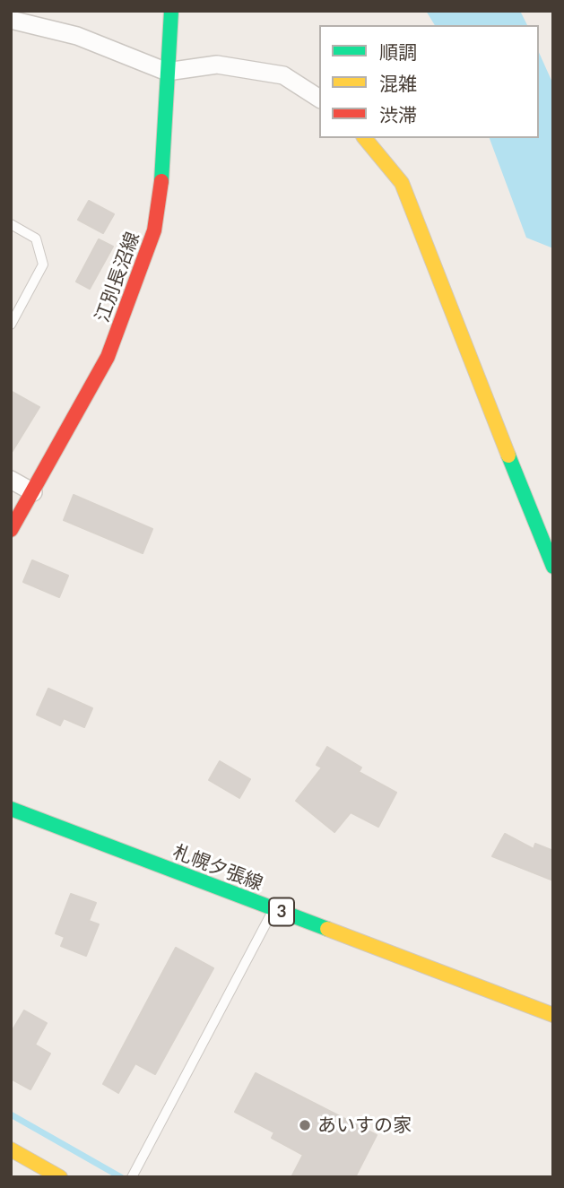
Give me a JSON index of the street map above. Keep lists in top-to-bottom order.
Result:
{
  "streets": {
    "main road": ["江別長沼線", "札幌夕張線", "3"]
  },
  "places": ["あいすの家"],
  "legend": ["順調", "混雑", "渋滞"]
}
